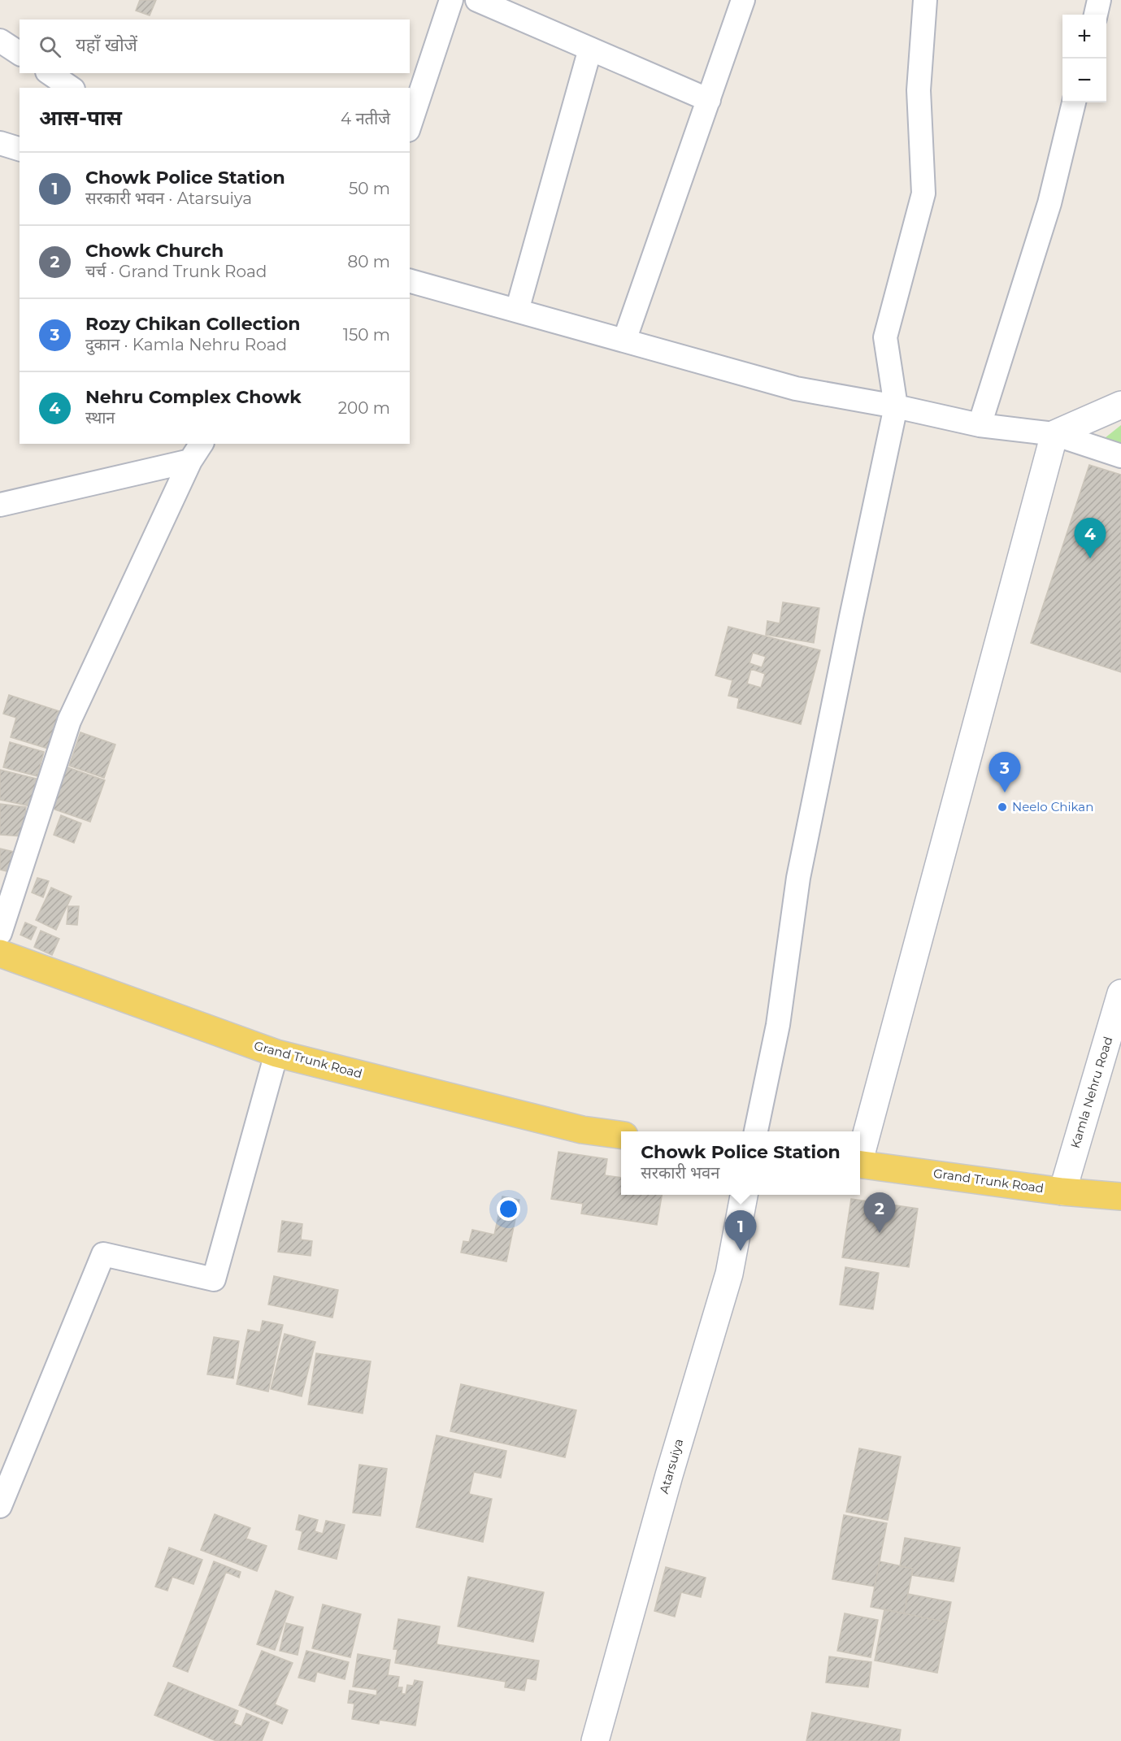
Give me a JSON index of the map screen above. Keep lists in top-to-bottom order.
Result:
{
  "streets": {
    "main road": ["Grand Trunk Road", "Kamla Nehru Road", "Atarsuiya"]
  },
  "crossings": [
    ["Grand Trunk Road", "Kamla Nehru Road"]
  ],
  "places": ["Neelo Chikan"],
  "page": {
    "map_buttons": ["+", "−"],
    "search": "यहाँ खोजें",
    "heading": ["आस-पास", "4 नतीजे"],
    "list": [
      {
        "mark": "1",
        "name": "Chowk Police Station",
        "note": "सरकारी भवन · Atarsuiya",
        "value": "50 m"
      },
      {
        "mark": "2",
        "name": "Chowk Church",
        "note": "चर्च · Grand Trunk Road",
        "value": "80 m"
      },
      {
        "mark": "3",
        "name": "Rozy Chikan Collection",
        "note": "दुकान · Kamla Nehru Road",
        "value": "150 m"
      },
      {
        "mark": "4",
        "name": "Nehru Complex Chowk",
        "note": "स्थान",
        "value": "200 m"
      }
    ],
    "pins": [
      "4",
      "3",
      "2",
      "1"
    ],
    "popup": ["Chowk Police Station", "सरकारी भवन"]
  }
}
